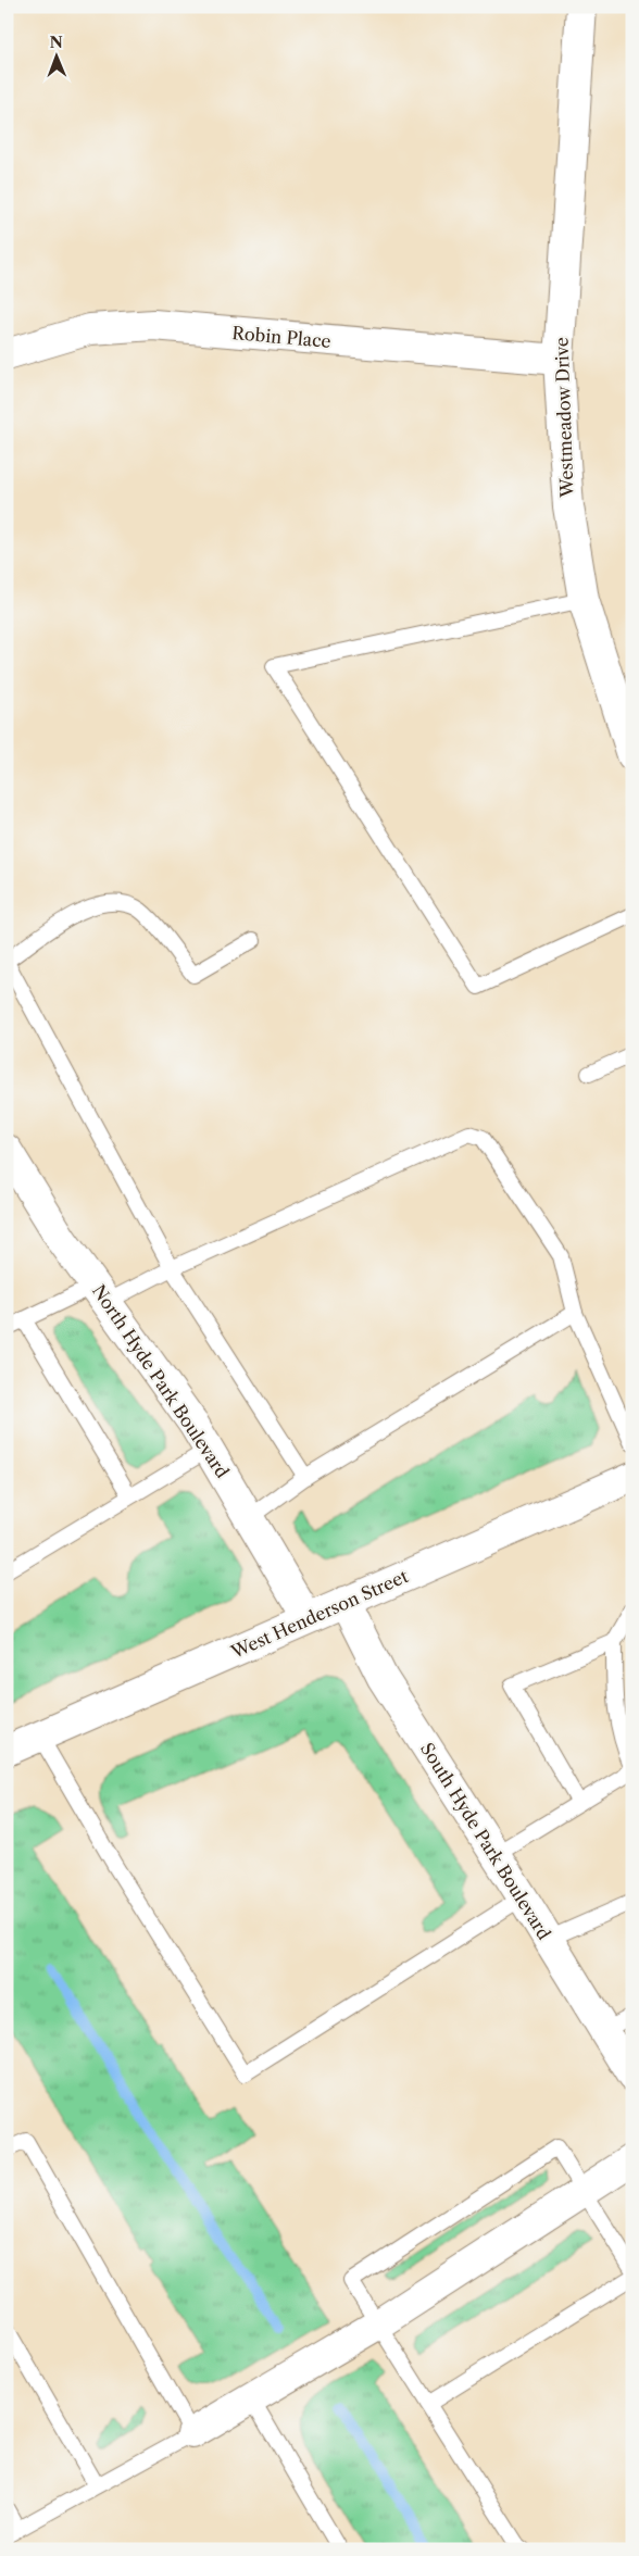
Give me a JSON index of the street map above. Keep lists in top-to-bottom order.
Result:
{
  "streets": {
    "street": [
      "Robin Place",
      "Westmeadow Drive",
      "North Hyde Park Boulevard",
      "West Henderson Street",
      "South Hyde Park Boulevard"
    ]
  },
  "crossings": [
    ["Robin Place", "Westmeadow Drive"],
    ["North Hyde Park Boulevard", "West Henderson Street"],
    ["West Henderson Street", "South Hyde Park Boulevard"]
  ],
  "north": "top"
}
